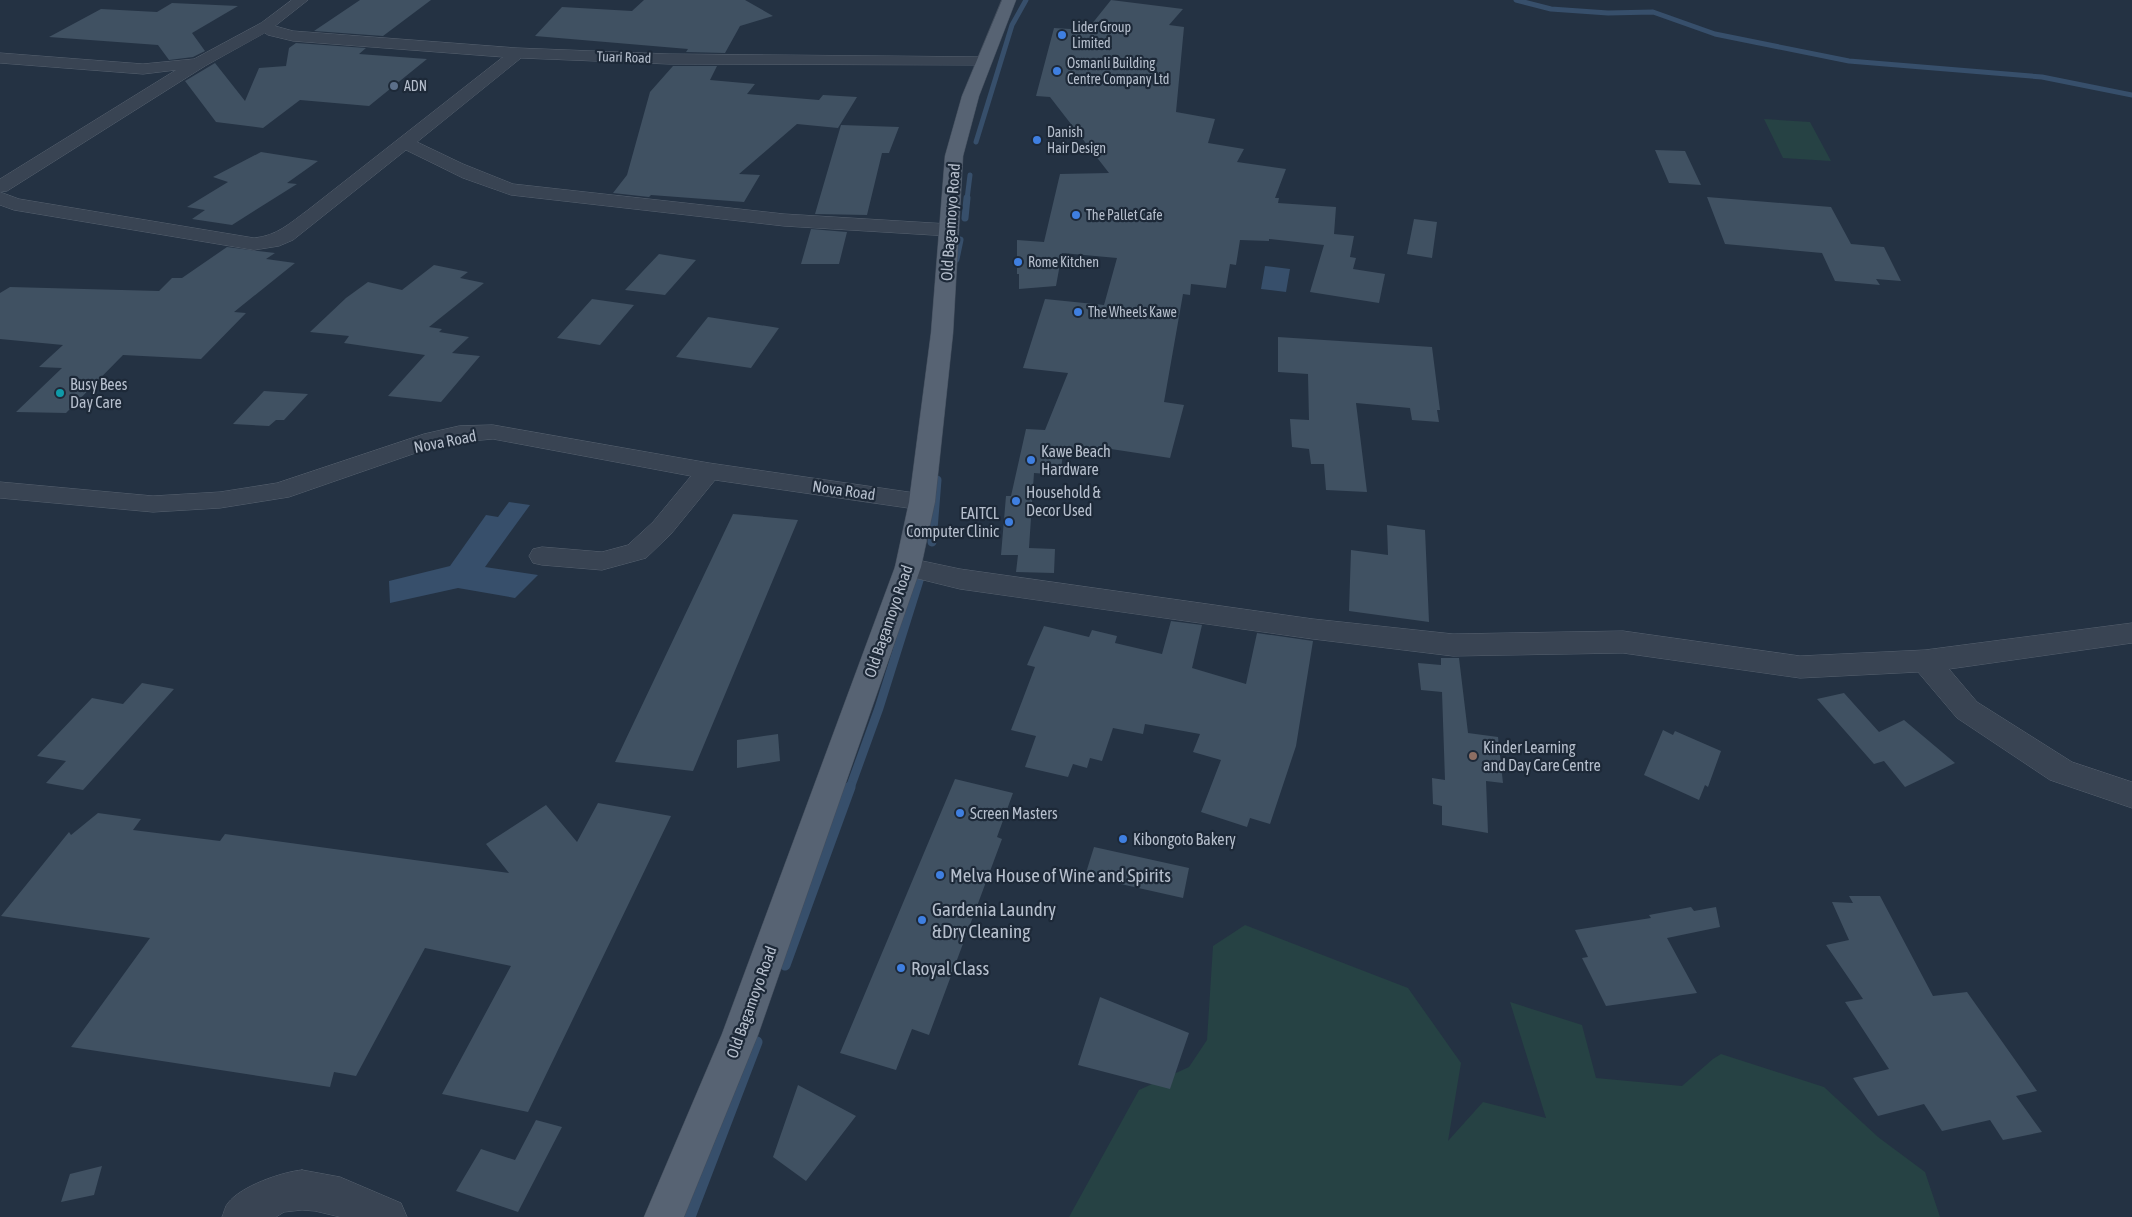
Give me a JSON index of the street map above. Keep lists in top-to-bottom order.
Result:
{
  "streets": {
    "main road": ["Old Bagamoyo Road"],
    "street": ["Tuari Road", "Nova Road"]
  },
  "crossings": [
    ["Tuari Road", "Old Bagamoyo Road"],
    ["Old Bagamoyo Road", "Nova Road"]
  ],
  "places": [
    "Lider Group Limited",
    "Osmanli Building Centre Company Ltd",
    "ADN",
    "Danish Hair Design",
    "The Pallet Cafe",
    "Rome Kitchen",
    "The Wheels Kawe",
    "Busy Bees Day Care",
    "Kawe Beach Hardware",
    "Household & Decor Used",
    "EAITCL Computer Clinic",
    "Kinder Learning and Day Care Centre",
    "Screen Masters",
    "Kibongoto Bakery",
    "Melva House of Wine and Spirits",
    "Gardenia Laundry &Dry Cleaning",
    "Royal Class"
  ]
}
